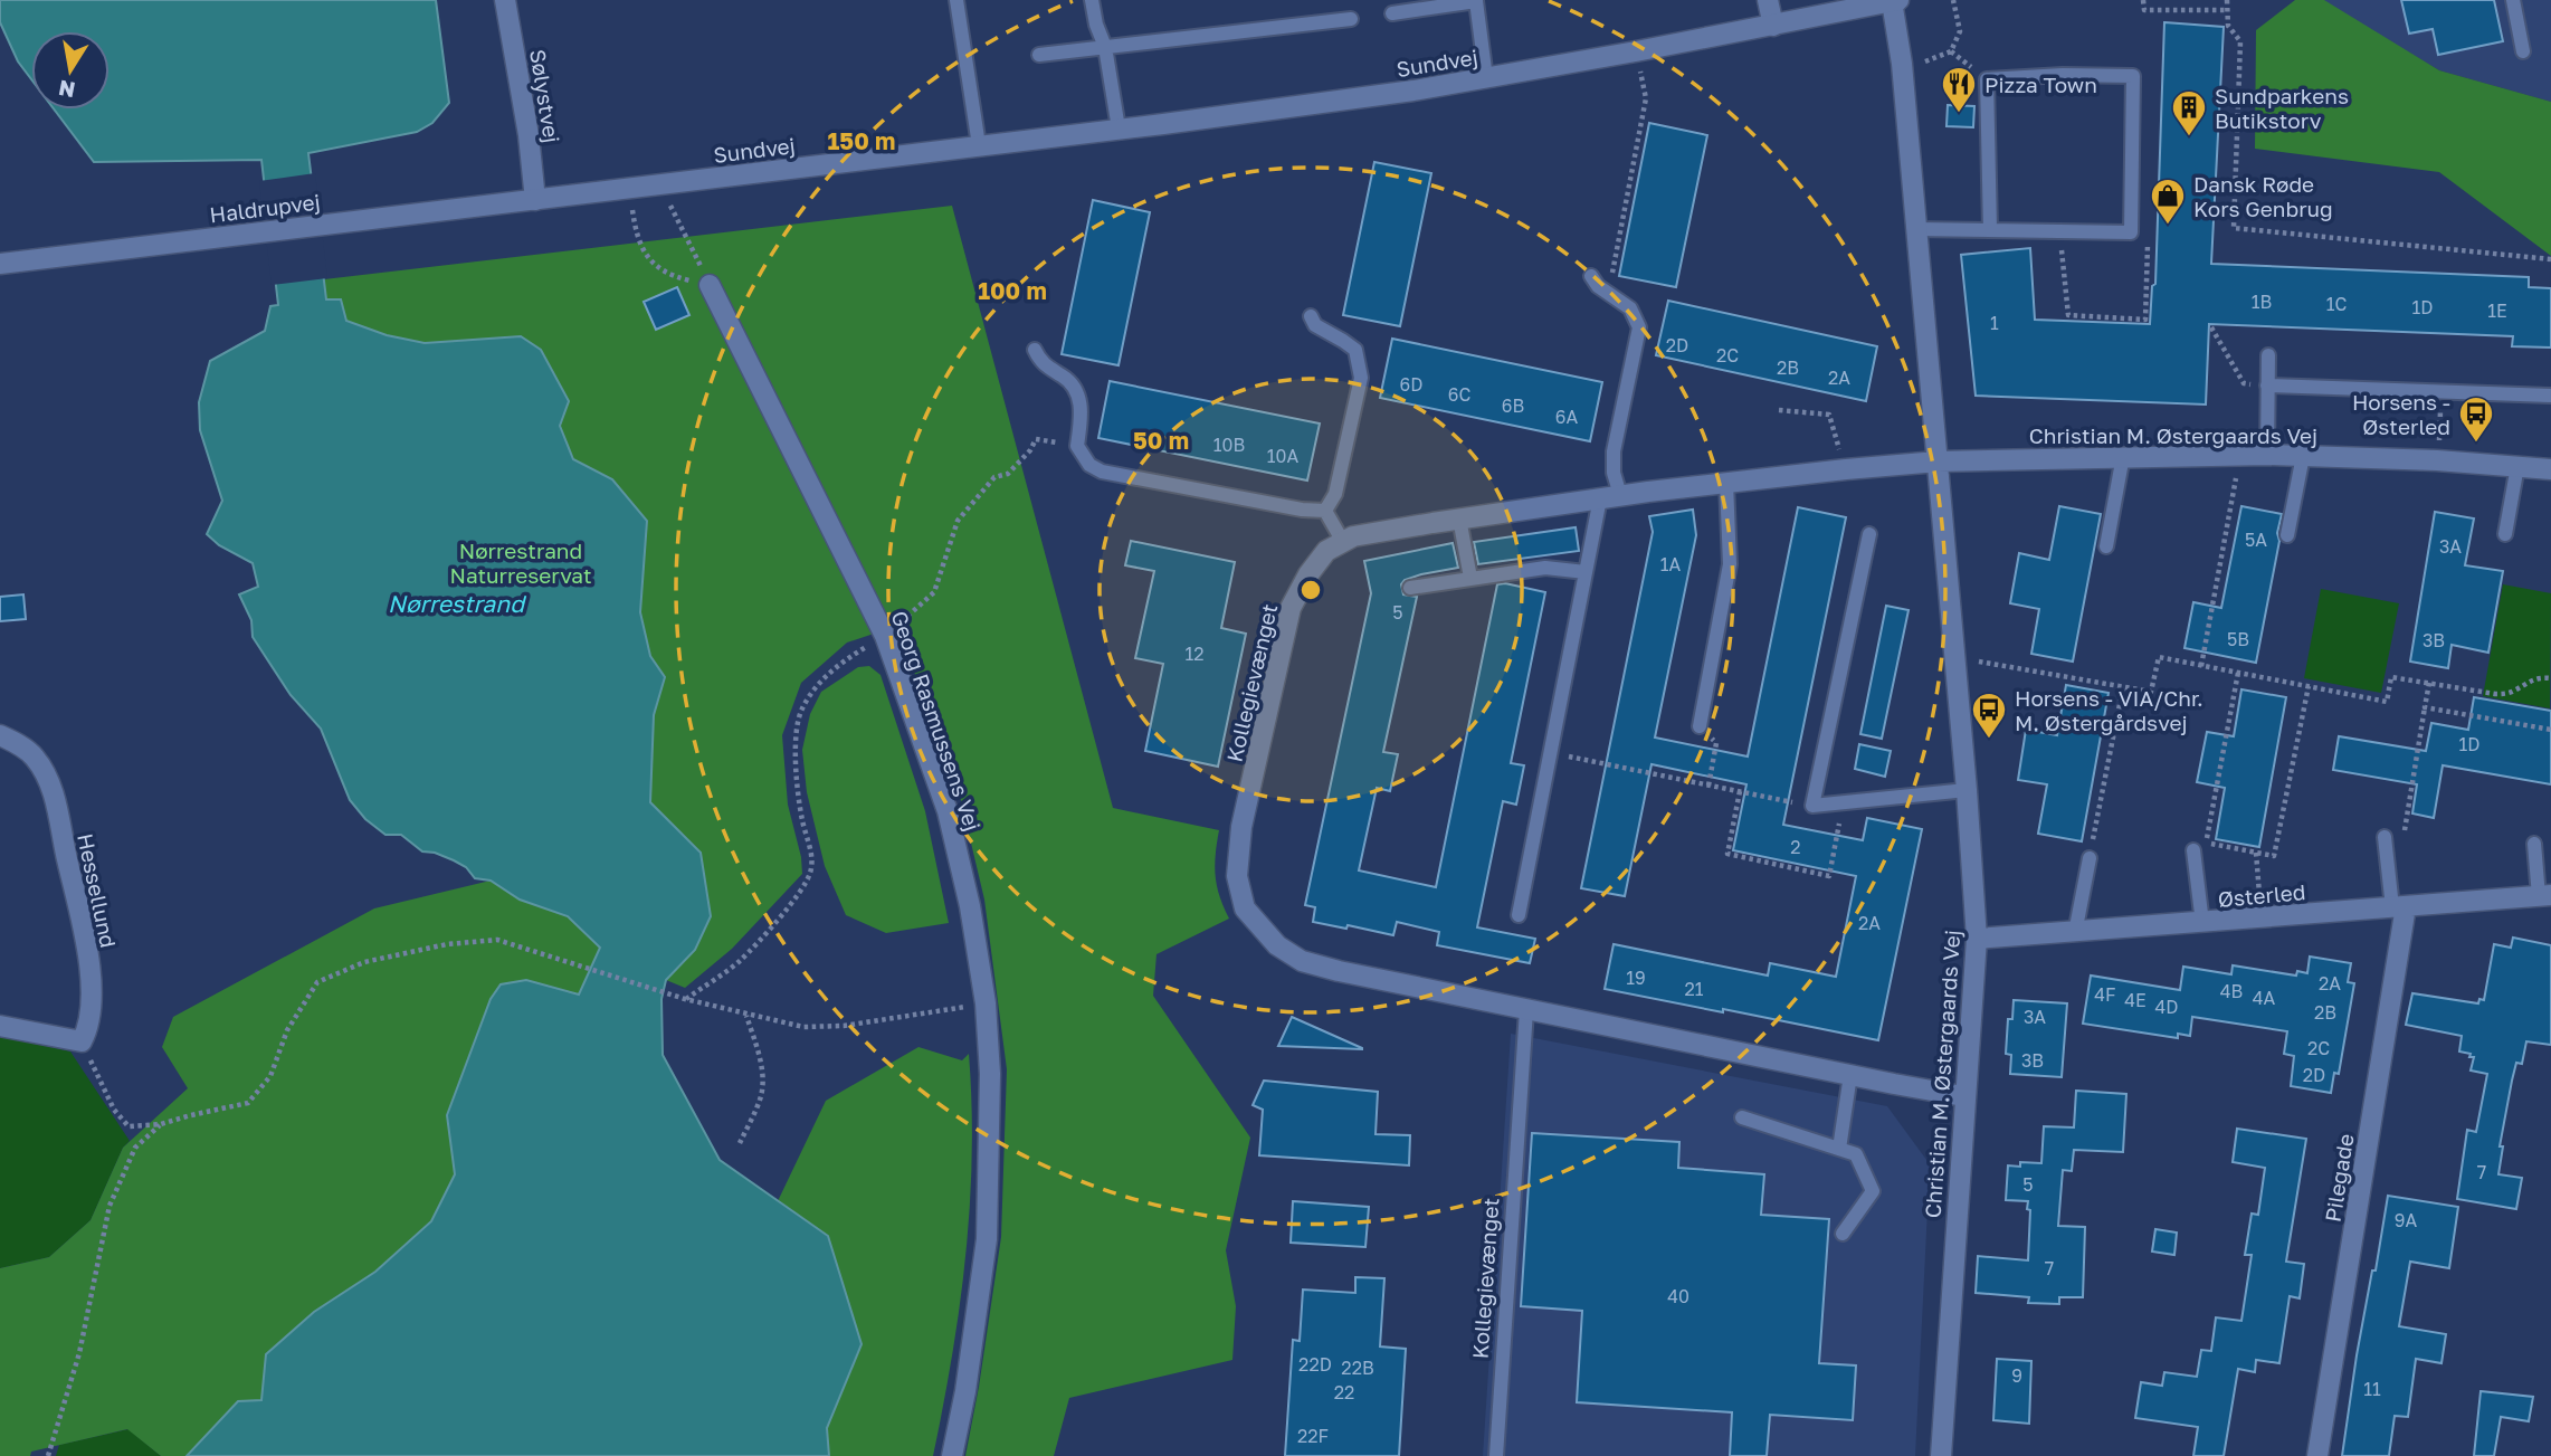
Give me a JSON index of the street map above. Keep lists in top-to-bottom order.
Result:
{
  "streets": {
    "street": [
      "Sundvej",
      "Sølystvej",
      "Haldrupvej",
      "Christian M. Østergaards Vej",
      "Kollegievænget",
      "Georg Rasmussens Vej",
      "Hessellund",
      "Østerled",
      "Pilegade"
    ]
  },
  "crossings": [
    ["Sundvej", "Sølystvej"],
    ["Sundvej", "Haldrupvej"],
    ["Sundvej", "Christian M. Østergaards Vej"],
    ["Sølystvej", "Haldrupvej"],
    ["Christian M. Østergaards Vej", "Kollegievænget"],
    ["Christian M. Østergaards Vej", "Østerled"],
    ["Østerled", "Pilegade"]
  ],
  "water": ["Nørrestrand"],
  "parks": ["Nørrestrand Naturreservat"],
  "places": {
    "restaurant": ["Pizza Town"],
    "building": ["Sundparkens Butikstorv"],
    "shop": ["Dansk Røde Kors Genbrug"],
    "bus stop": ["Horsens - Østerled", "Horsens - VIA/Chr. M. Østergårdsvej"]
  },
  "house_numbers": [
    "1B",
    "1C",
    "1D",
    "1E",
    "1",
    "2D",
    "2C",
    "2B",
    "2A",
    "6D",
    "6C",
    "6B",
    "6A",
    "10B",
    "10A",
    "5A",
    "3A",
    "1A",
    "5",
    "5B",
    "3B",
    "12",
    "1D",
    "2",
    "2A",
    "19",
    "2A",
    "21",
    "4B",
    "4F",
    "4A",
    "4E",
    "4D",
    "2B",
    "3A",
    "2C",
    "3B",
    "2D",
    "7",
    "5",
    "9A",
    "7",
    "40",
    "22D",
    "22B",
    "9",
    "11",
    "22",
    "22F"
  ],
  "north": "bottom",
  "rings": ["150 m", "100 m", "50 m"]
}
